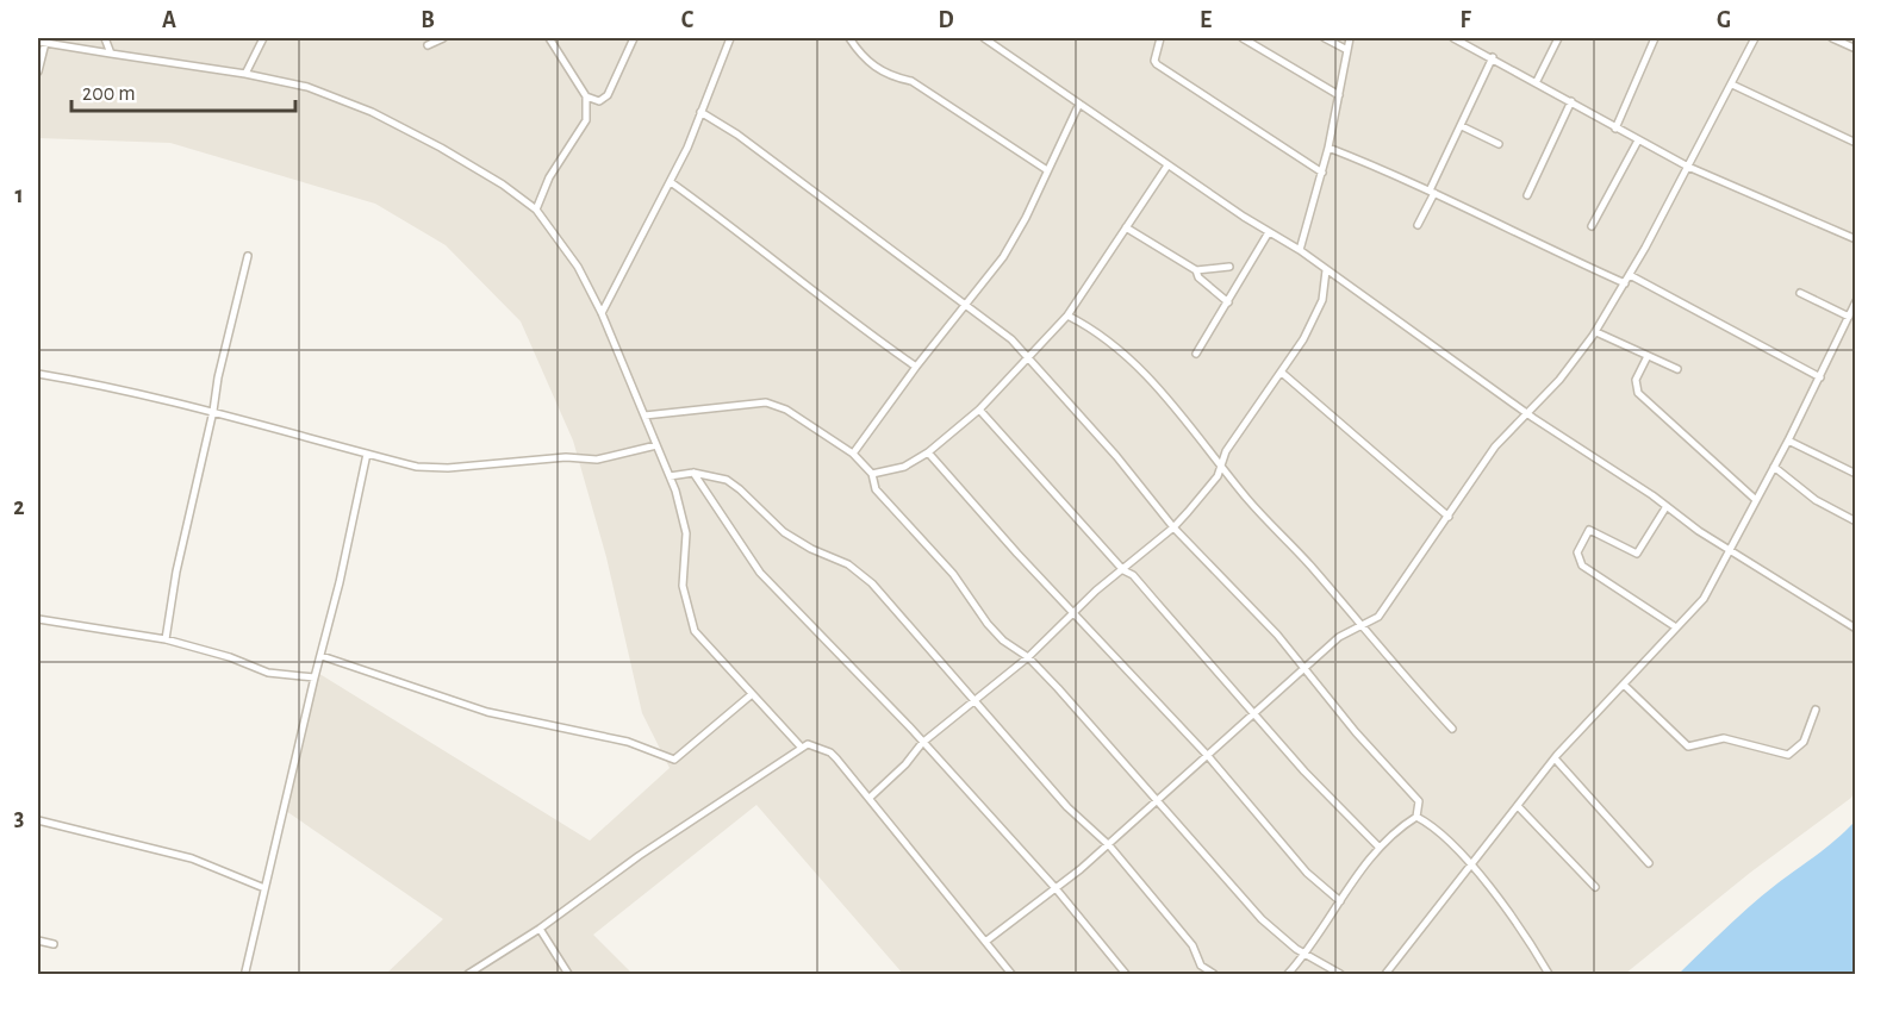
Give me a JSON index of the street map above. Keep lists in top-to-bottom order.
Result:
{
  "scale_bar": "200 m",
  "grid": {
    "columns": [
      "A",
      "B",
      "C",
      "D",
      "E",
      "F",
      "G"
    ],
    "rows": ["1", "2", "3"]
  }
}
